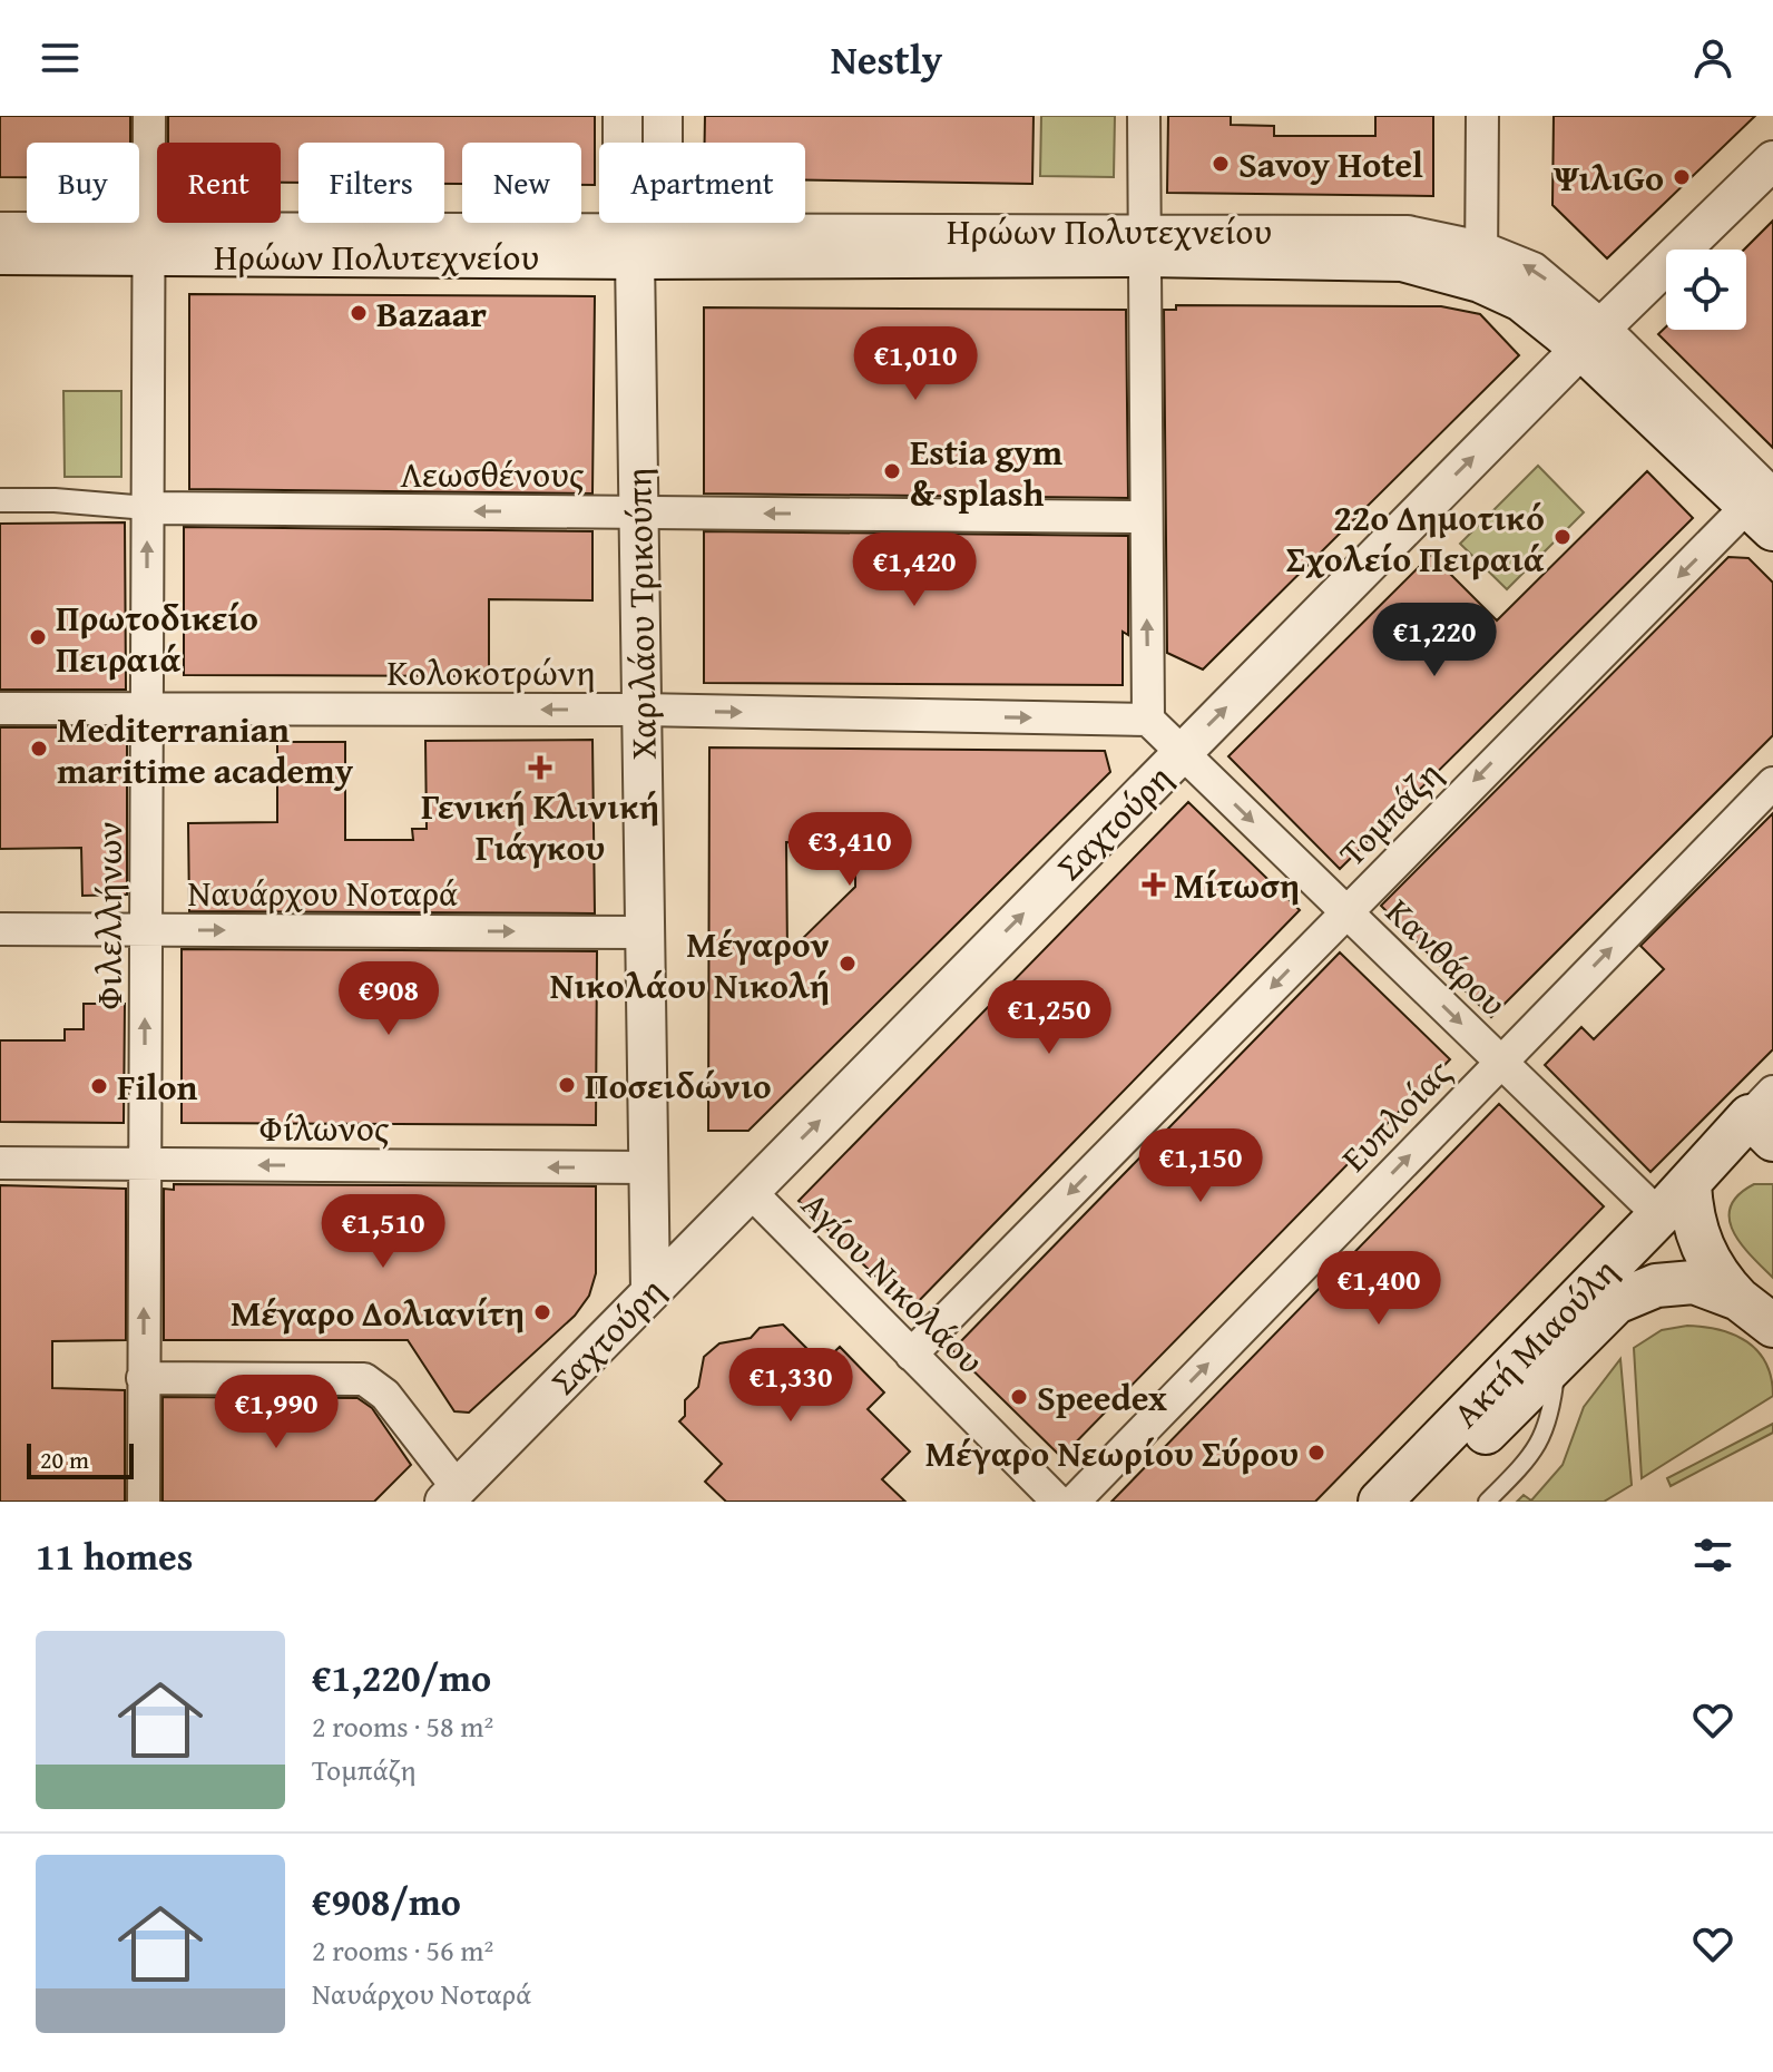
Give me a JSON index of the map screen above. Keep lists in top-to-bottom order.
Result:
{
  "streets": {
    "main road": ["Ηρώων Πολυτεχνείου", "Ακτή Μιαούλη"],
    "street": [
      "Λεωσθένους",
      "Χαριλάου Τρικούπη",
      "Κολοκοτρώνη",
      "Τομπάζη",
      "Σαχτούρη",
      "Ναυάρχου Νοταρά",
      "Φιλελλήνων",
      "Κανθάρου",
      "Ευπλοίας",
      "Φίλωνος",
      "Αγίου Νικολάου"
    ]
  },
  "crossings": [
    ["Ηρώων Πολυτεχνείου", "Χαριλάου Τρικούπη"],
    ["Ηρώων Πολυτεχνείου", "Τομπάζη"],
    ["Ηρώων Πολυτεχνείου", "Σαχτούρη"],
    ["Ηρώων Πολυτεχνείου", "Φιλελλήνων"],
    ["Λεωσθένους", "Χαριλάου Τρικούπη"],
    ["Λεωσθένους", "Φιλελλήνων"],
    ["Χαριλάου Τρικούπη", "Κολοκοτρώνη"],
    ["Χαριλάου Τρικούπη", "Σαχτούρη"],
    ["Χαριλάου Τρικούπη", "Ναυάρχου Νοταρά"],
    ["Χαριλάου Τρικούπη", "Φίλωνος"],
    ["Κολοκοτρώνη", "Φιλελλήνων"],
    ["Τομπάζη", "Κανθάρου"],
    ["Τομπάζη", "Αγίου Νικολάου"],
    ["Σαχτούρη", "Κανθάρου"],
    ["Σαχτούρη", "Αγίου Νικολάου"],
    ["Ναυάρχου Νοταρά", "Φιλελλήνων"],
    ["Φιλελλήνων", "Φίλωνος"],
    ["Κανθάρου", "Ευπλοίας"],
    ["Κανθάρου", "Ακτή Μιαούλη"]
  ],
  "one_way": [
    "Λεωσθένους",
    "Τομπάζη",
    "Σαχτούρη",
    "Ναυάρχου Νοταρά",
    "Φιλελλήνων",
    "Κανθάρου",
    "Ευπλοίας",
    "Φίλωνος"
  ],
  "places": {
    "other": [
      "Savoy Hotel",
      "ΨιλιGo",
      "Bazaar",
      "Estia gym & splash",
      "22ο Δημοτικό Σχολείο Πειραιά",
      "Πρωτοδικείο Πειραιά",
      "Mediterranian maritime academy",
      "Μέγαρον Νικολάου Νικολή",
      "Ποσειδώνιο",
      "Filon",
      "Μέγαρο Δολιανίτη",
      "Speedex",
      "Μέγαρο Νεωρίου Σύρου"
    ],
    "health": ["Γενική Κλινική Γιάγκου", "Μίτωση"]
  },
  "scale_bar": "20 m",
  "page": {
    "header": "Nestly",
    "chip": [
      "Buy",
      "Rent",
      "Filters",
      "New",
      "Apartment"
    ],
    "price": [
      "€1,010",
      "€1,420",
      "€1,220",
      "€3,410",
      "€908",
      "€1,250",
      "€1,150",
      "€1,510",
      "€1,400",
      "€1,330",
      "€1,990"
    ],
    "scale": "20 m",
    "heading": "11 homes",
    "list": [
      {
        "name": "€1,220/mo",
        "note": "2 rooms · 58 m² · Τομπάζη"
      },
      {
        "name": "€908/mo",
        "note": "2 rooms · 56 m² · Ναυάρχου Νοταρά"
      }
    ]
  }
}
